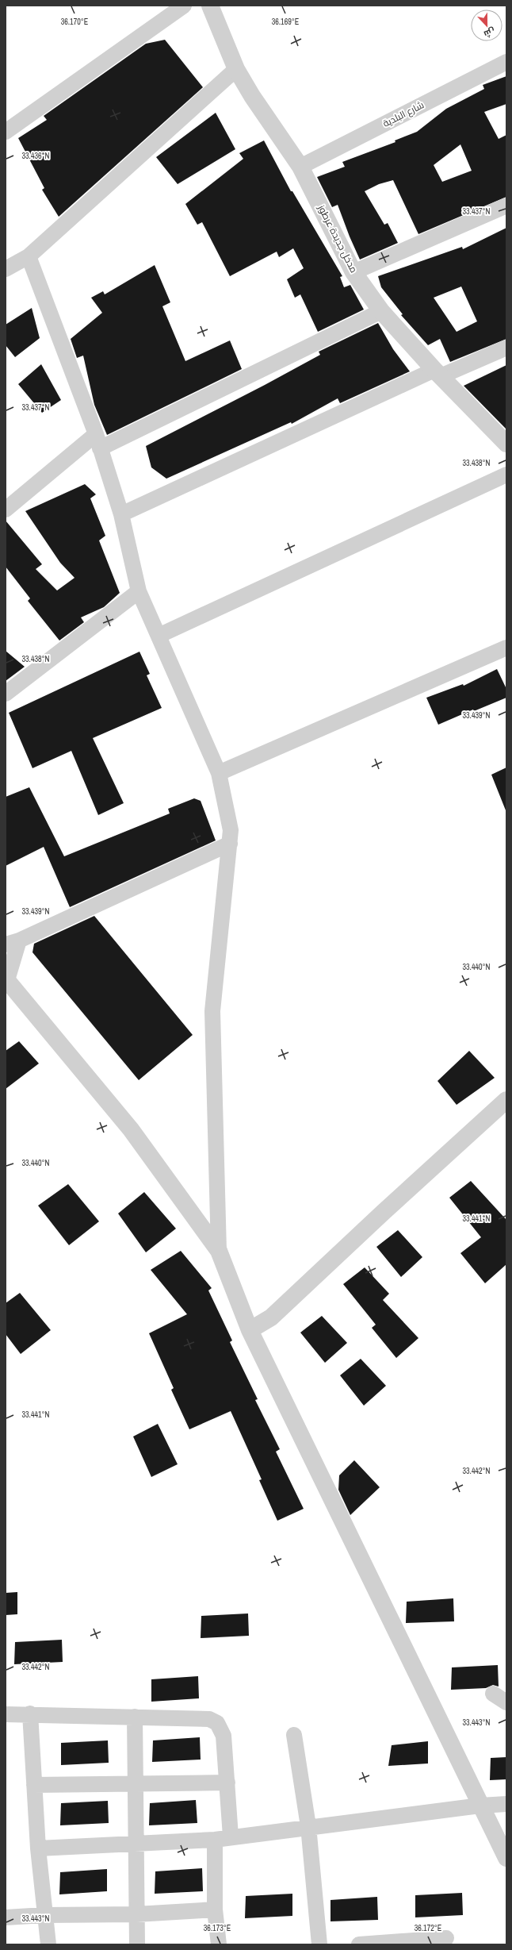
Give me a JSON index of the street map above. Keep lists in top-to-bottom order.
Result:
{
  "streets": {
    "street": ["شارع البلدية", "مدخل جديدة عرطوز"]
  },
  "crossings": [
    ["شارع البلدية", "مدخل جديدة عرطوز"]
  ],
  "north": "bottom",
  "coordinates": [
    "36.169°E",
    "36.170°E",
    "33.436°N",
    "33.437°N",
    "33.438°N",
    "33.439°N",
    "33.440°N",
    "33.441°N",
    "33.442°N",
    "33.443°N",
    "36.173°E",
    "36.172°E"
  ]
}
